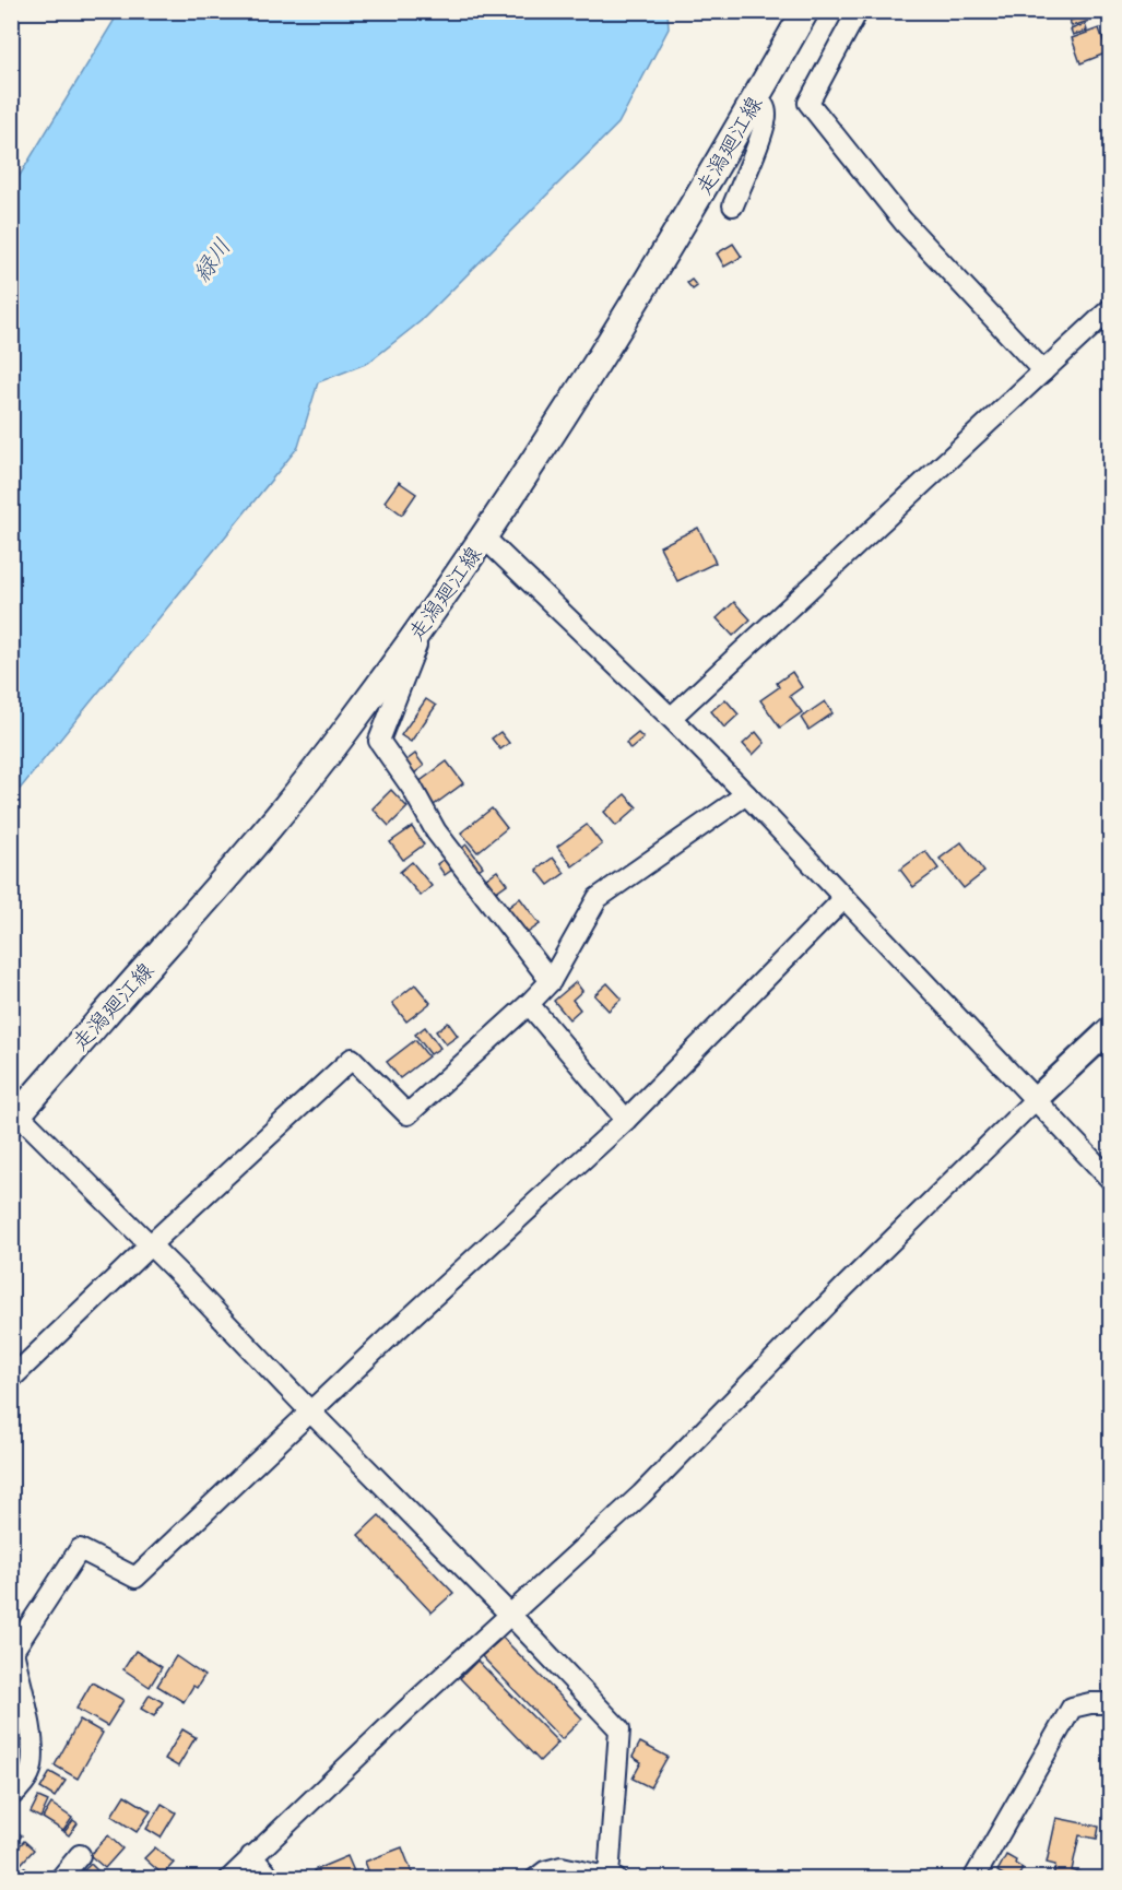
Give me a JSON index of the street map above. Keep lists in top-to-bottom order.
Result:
{
  "streets": {
    "main road": ["走潟廻江線"]
  },
  "water": ["緑川"]
}
